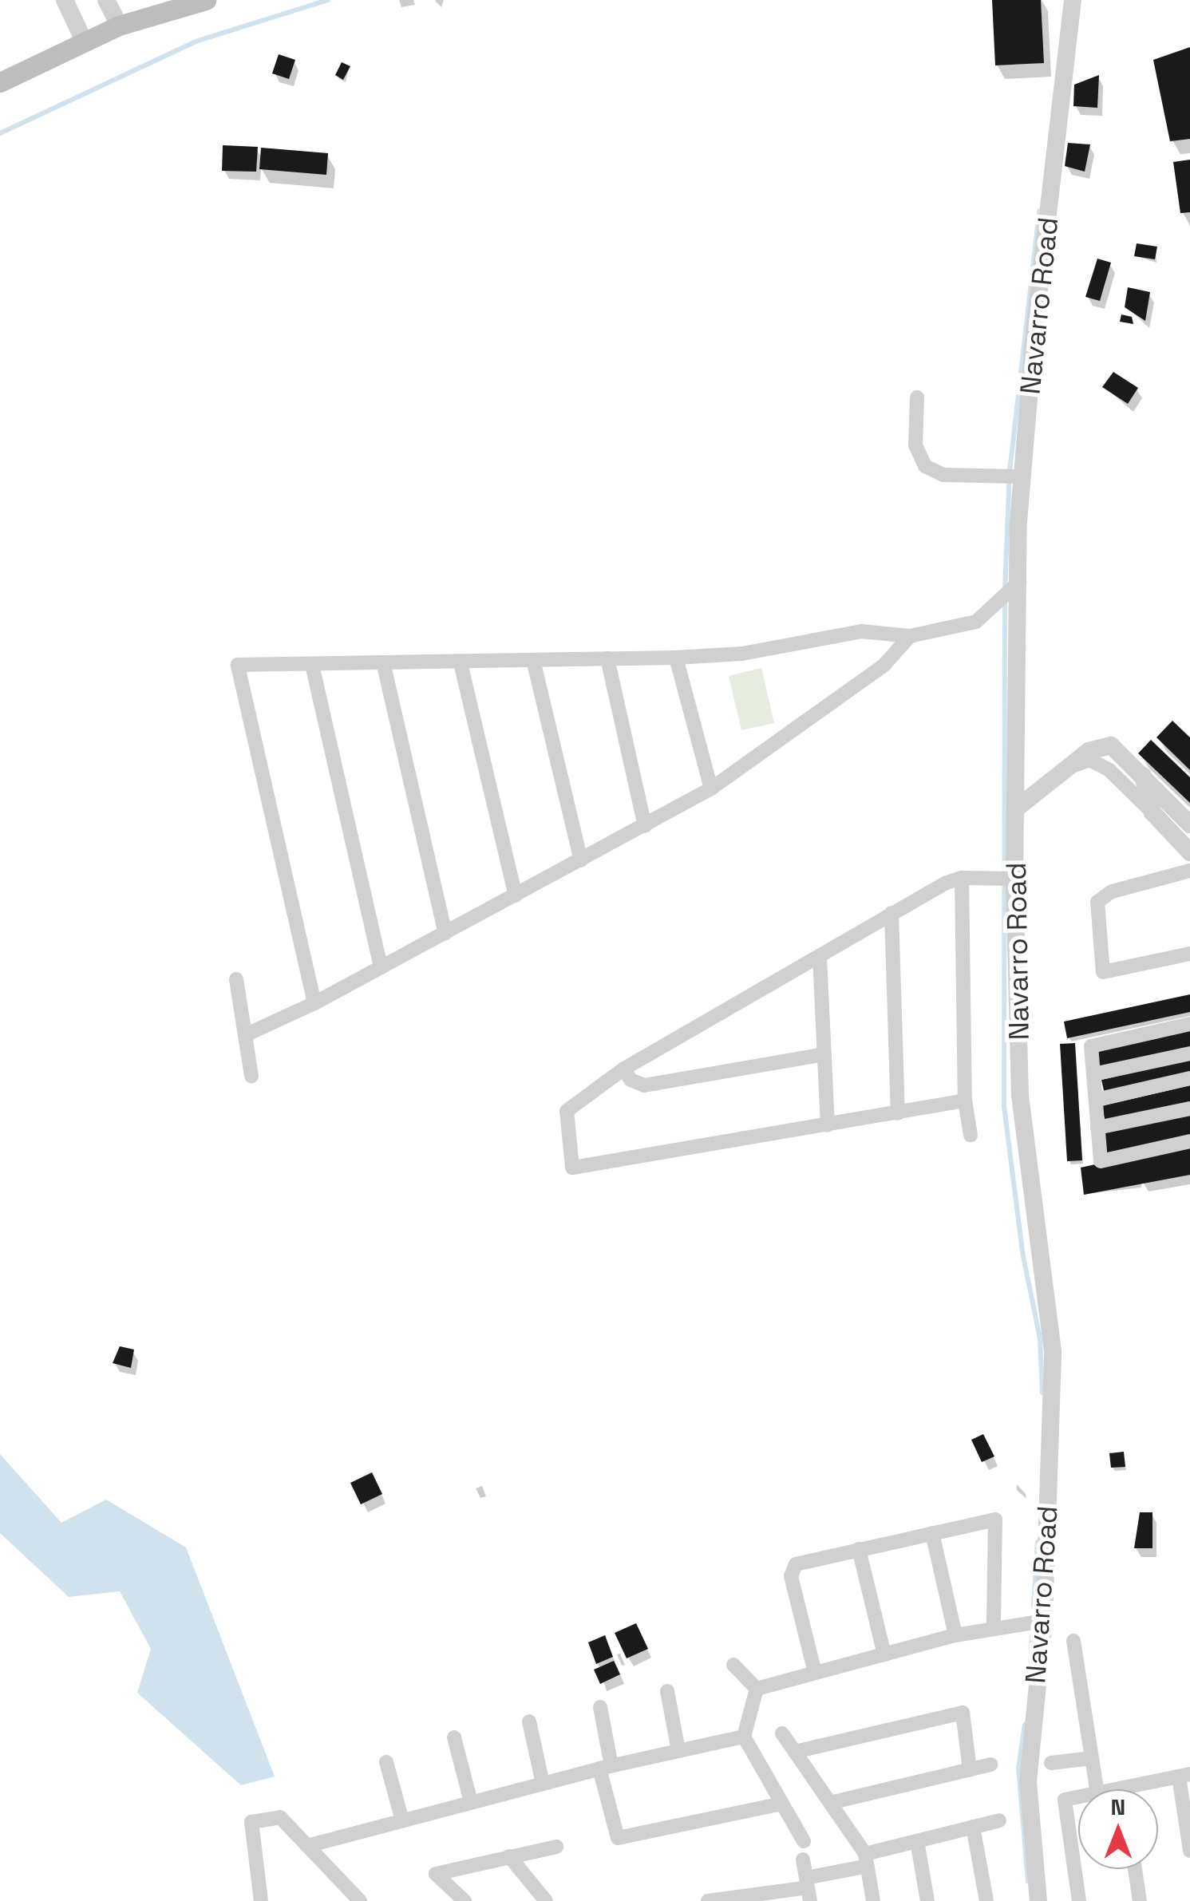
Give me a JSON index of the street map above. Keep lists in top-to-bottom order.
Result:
{
  "streets": {
    "street": ["Navarro Road"]
  },
  "north": "top"
}
